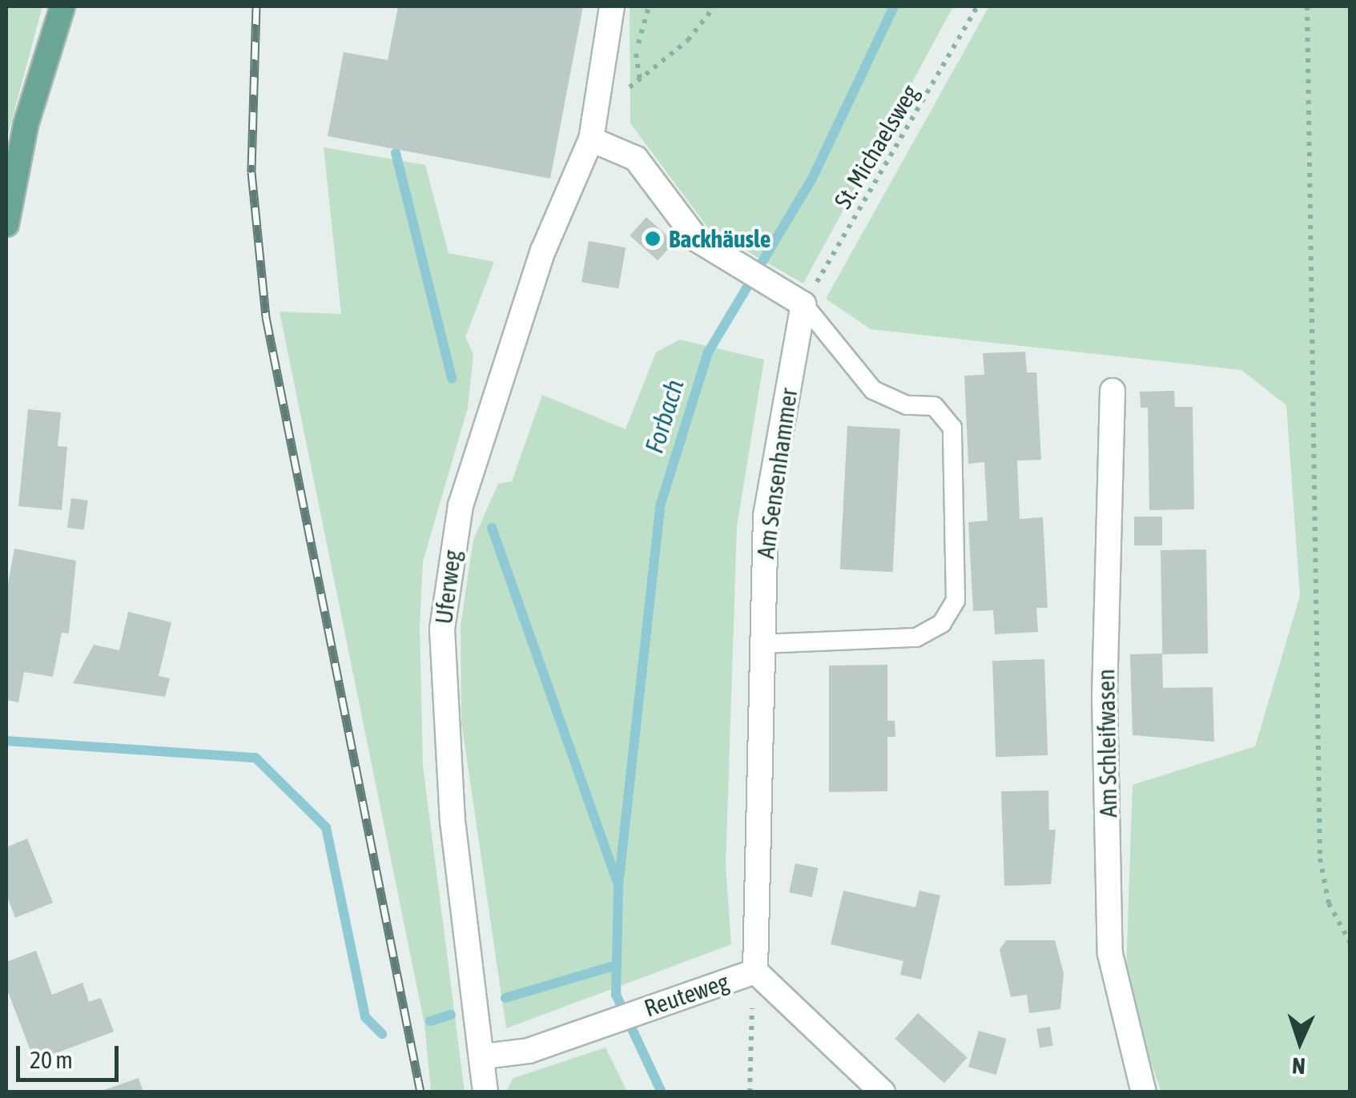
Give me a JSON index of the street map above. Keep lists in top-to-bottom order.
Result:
{
  "streets": {
    "street": [
      "Am Sensenhammer",
      "Uferweg",
      "Am Schleifwasen",
      "Reuteweg"
    ],
    "path": ["St. Michaelsweg"]
  },
  "crossings": [
    ["St. Michaelsweg", "Am Sensenhammer"],
    ["Am Sensenhammer", "Reuteweg"],
    ["Uferweg", "Reuteweg"]
  ],
  "water": ["Forbach"],
  "places": ["Backhäusle"],
  "scale_bar": "20 m",
  "north": "bottom"
}
